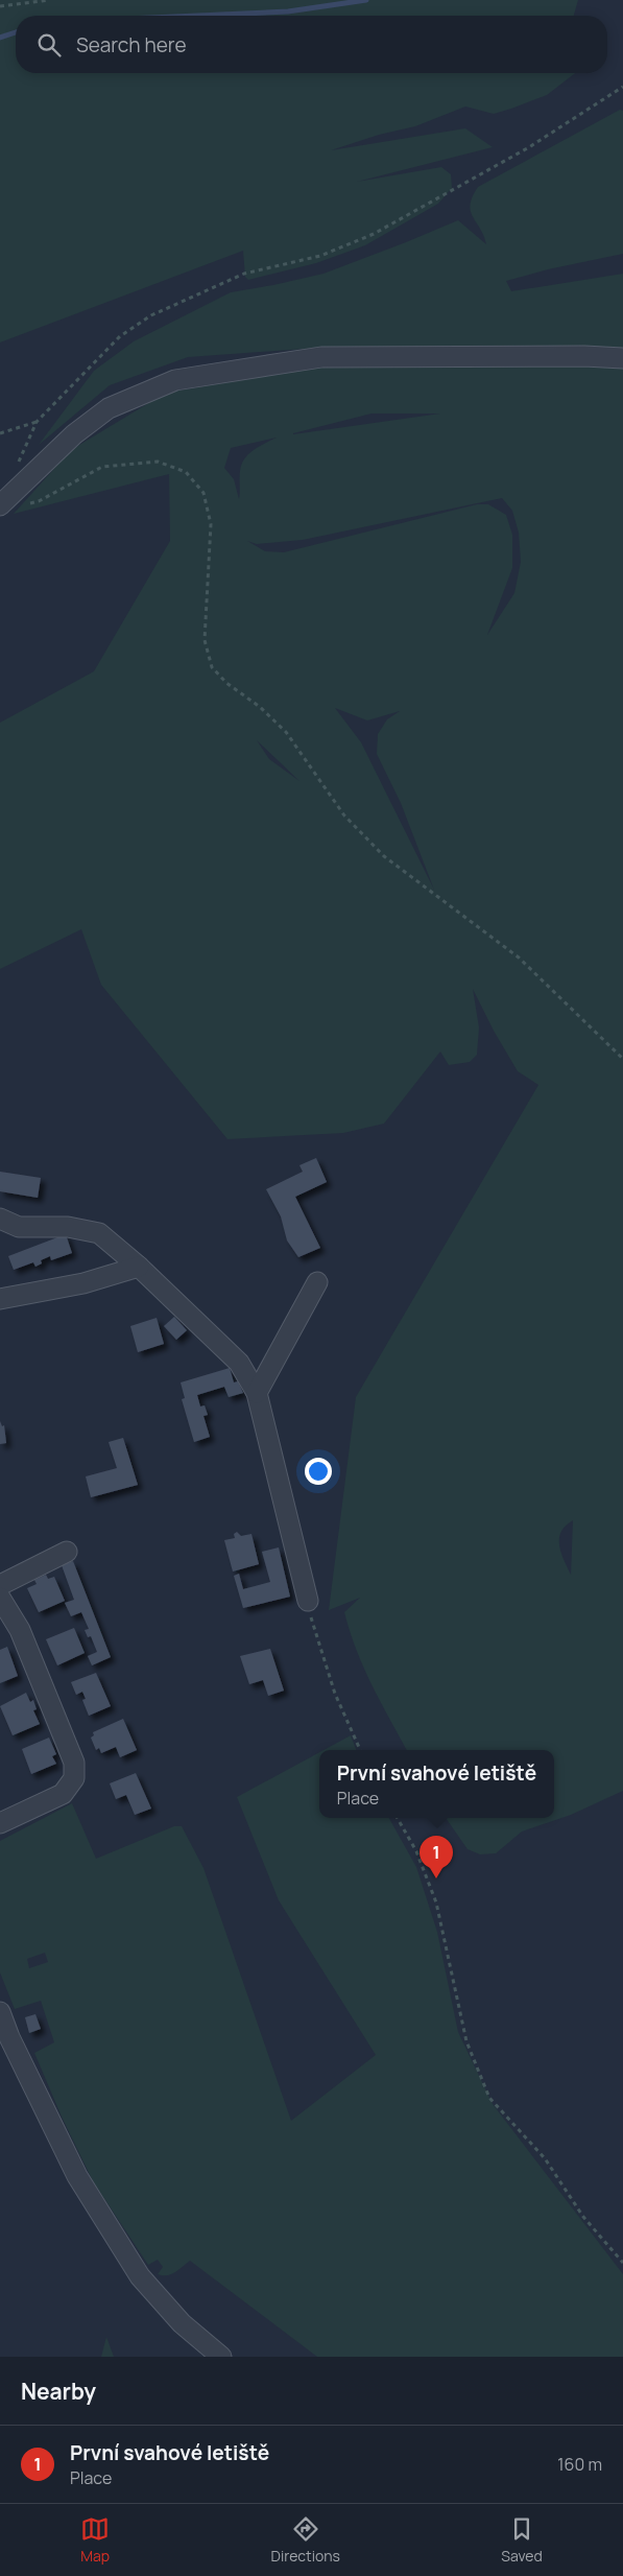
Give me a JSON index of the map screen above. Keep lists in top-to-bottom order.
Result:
{
  "page": {
    "search": "Search here",
    "popup": ["První svahové letiště", "Place"],
    "pins": "1",
    "heading": "Nearby",
    "list": [
      {
        "mark": "1",
        "name": "První svahové letiště",
        "note": "Place",
        "value": "160 m"
      }
    ],
    "nav": ["Map", "Directions", "Saved"]
  }
}
